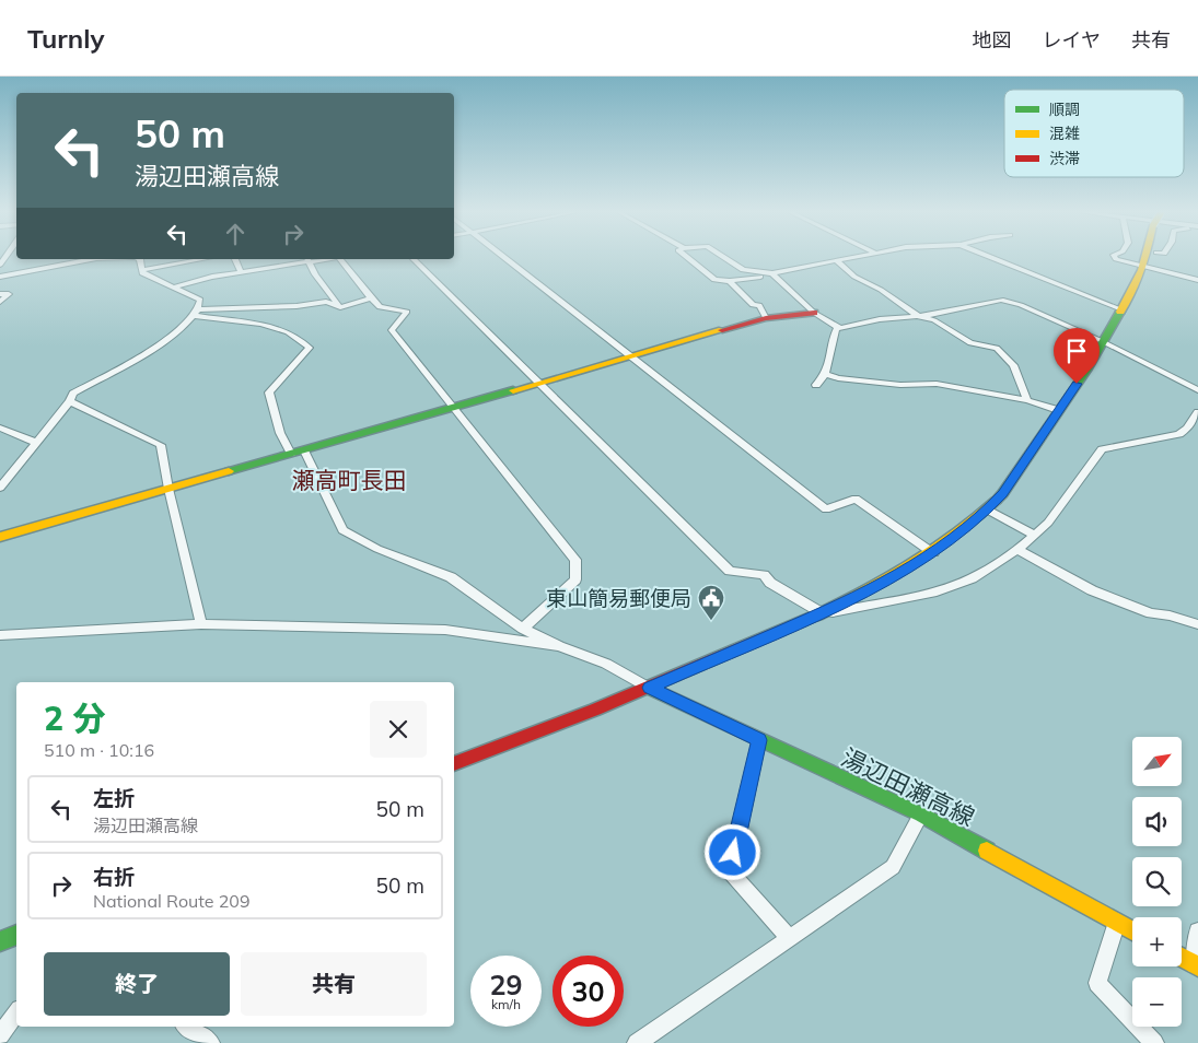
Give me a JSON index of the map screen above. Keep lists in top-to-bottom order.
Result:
{
  "streets": {
    "main road": ["湯辺田瀬高線"]
  },
  "districts": ["瀬高町長田"],
  "places": {
    "public building": ["東山簡易郵便局"]
  },
  "legend": ["順調", "混雑", "渋滞"],
  "north": "top right",
  "page": {
    "header": "Turnly",
    "nav": ["地図", "レイヤ", "共有"],
    "turn": ["50 m", "湯辺田瀬高線"],
    "heading": ["2 分", "510 m · 10:16"],
    "map_buttons": ["+", "−"],
    "list": [
      {
        "name": "左折",
        "note": "湯辺田瀬高線",
        "value": "50 m"
      },
      {
        "name": "右折",
        "note": "National Route 209",
        "value": "50 m"
      }
    ],
    "buttons": ["終了", "共有"],
    "speed": "29 km/h",
    "limit": "30"
  }
}
